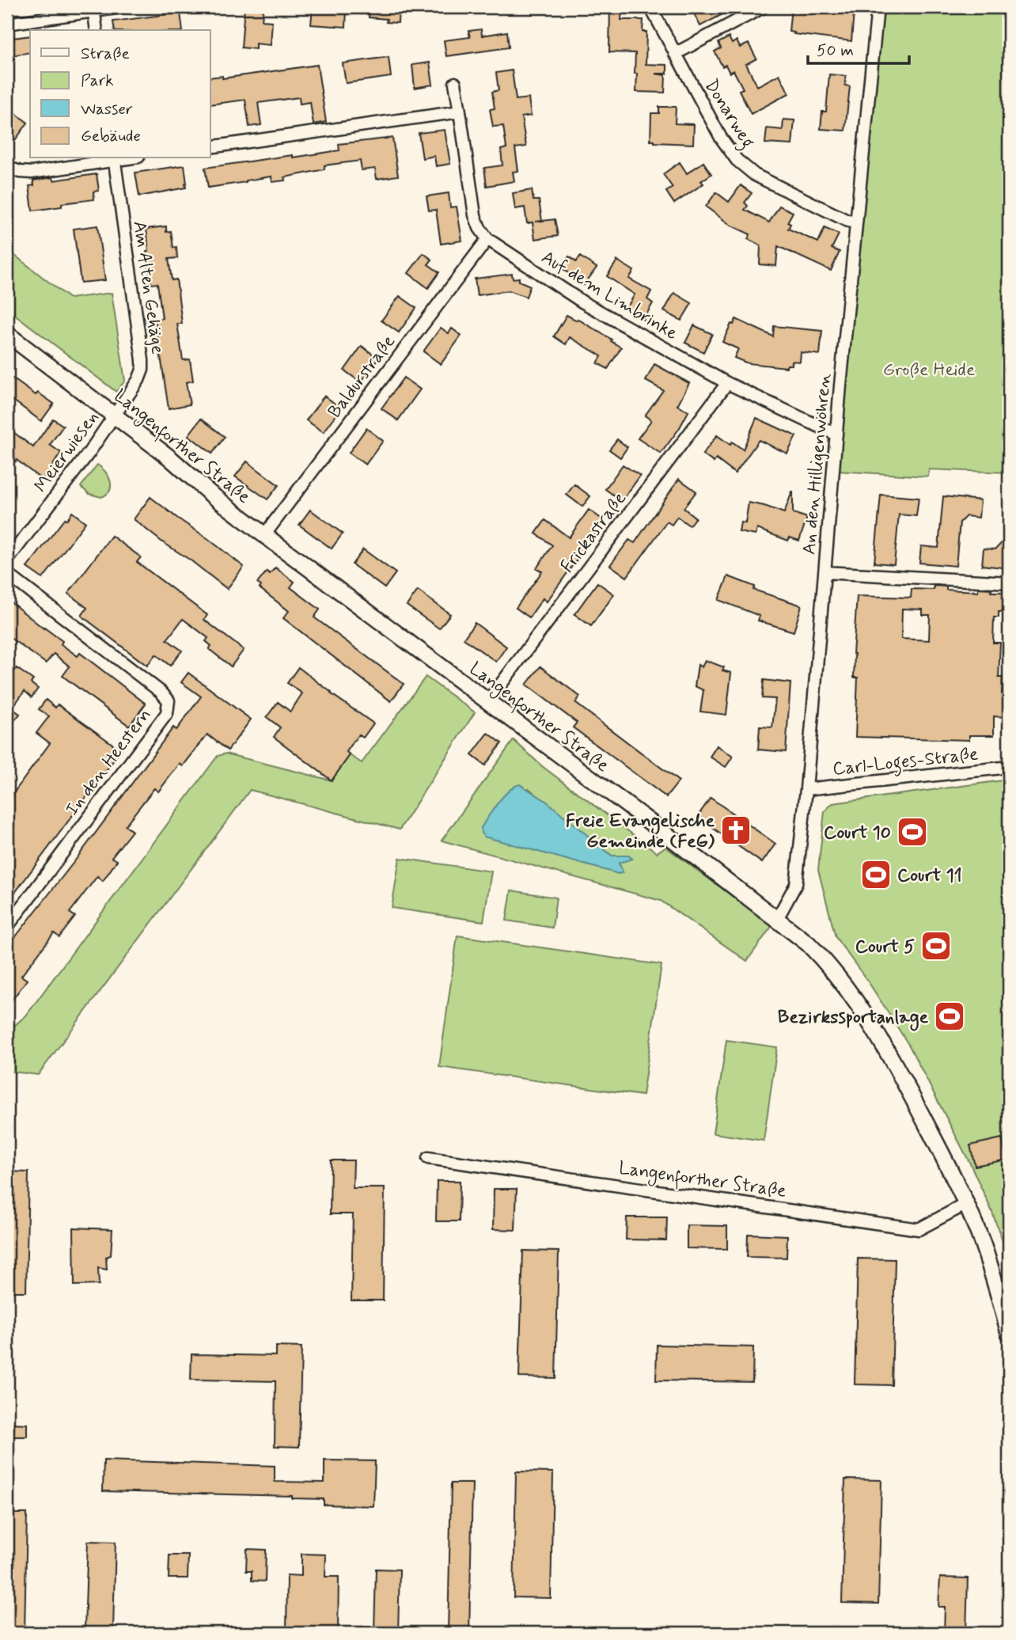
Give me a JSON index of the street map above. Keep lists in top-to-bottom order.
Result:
{
  "streets": {
    "main road": ["Langenforther Straße"],
    "street": [
      "Donarweg",
      "Am Alten Gehäge",
      "Auf dem Limbrinke",
      "Baldurstraße",
      "Meierwiesen",
      "An den Hilligenwöhren",
      "Frickastraße",
      "Carl-Loges-Straße",
      "In den Heestern"
    ]
  },
  "crossings": [
    ["Donarweg", "An den Hilligenwöhren"],
    ["Am Alten Gehäge", "Langenforther Straße"],
    ["Am Alten Gehäge", "Meierwiesen"],
    ["Auf dem Limbrinke", "Baldurstraße"],
    ["Auf dem Limbrinke", "An den Hilligenwöhren"],
    ["Auf dem Limbrinke", "Frickastraße"],
    ["Baldurstraße", "Langenforther Straße"],
    ["Langenforther Straße", "Meierwiesen"],
    ["Langenforther Straße", "An den Hilligenwöhren"],
    ["Langenforther Straße", "Frickastraße"],
    ["An den Hilligenwöhren", "Carl-Loges-Straße"]
  ],
  "parks": ["Große Heide"],
  "places": {
    "church": ["Freie Evangelische Gemeinde (FeG)"],
    "sports": [
      "Court 10",
      "Court 11",
      "Court 5",
      "Bezirkssportanlage"
    ]
  },
  "legend": [
    "Straße",
    "Park",
    "Wasser",
    "Gebäude"
  ],
  "scale_bar": "50 m"
}
